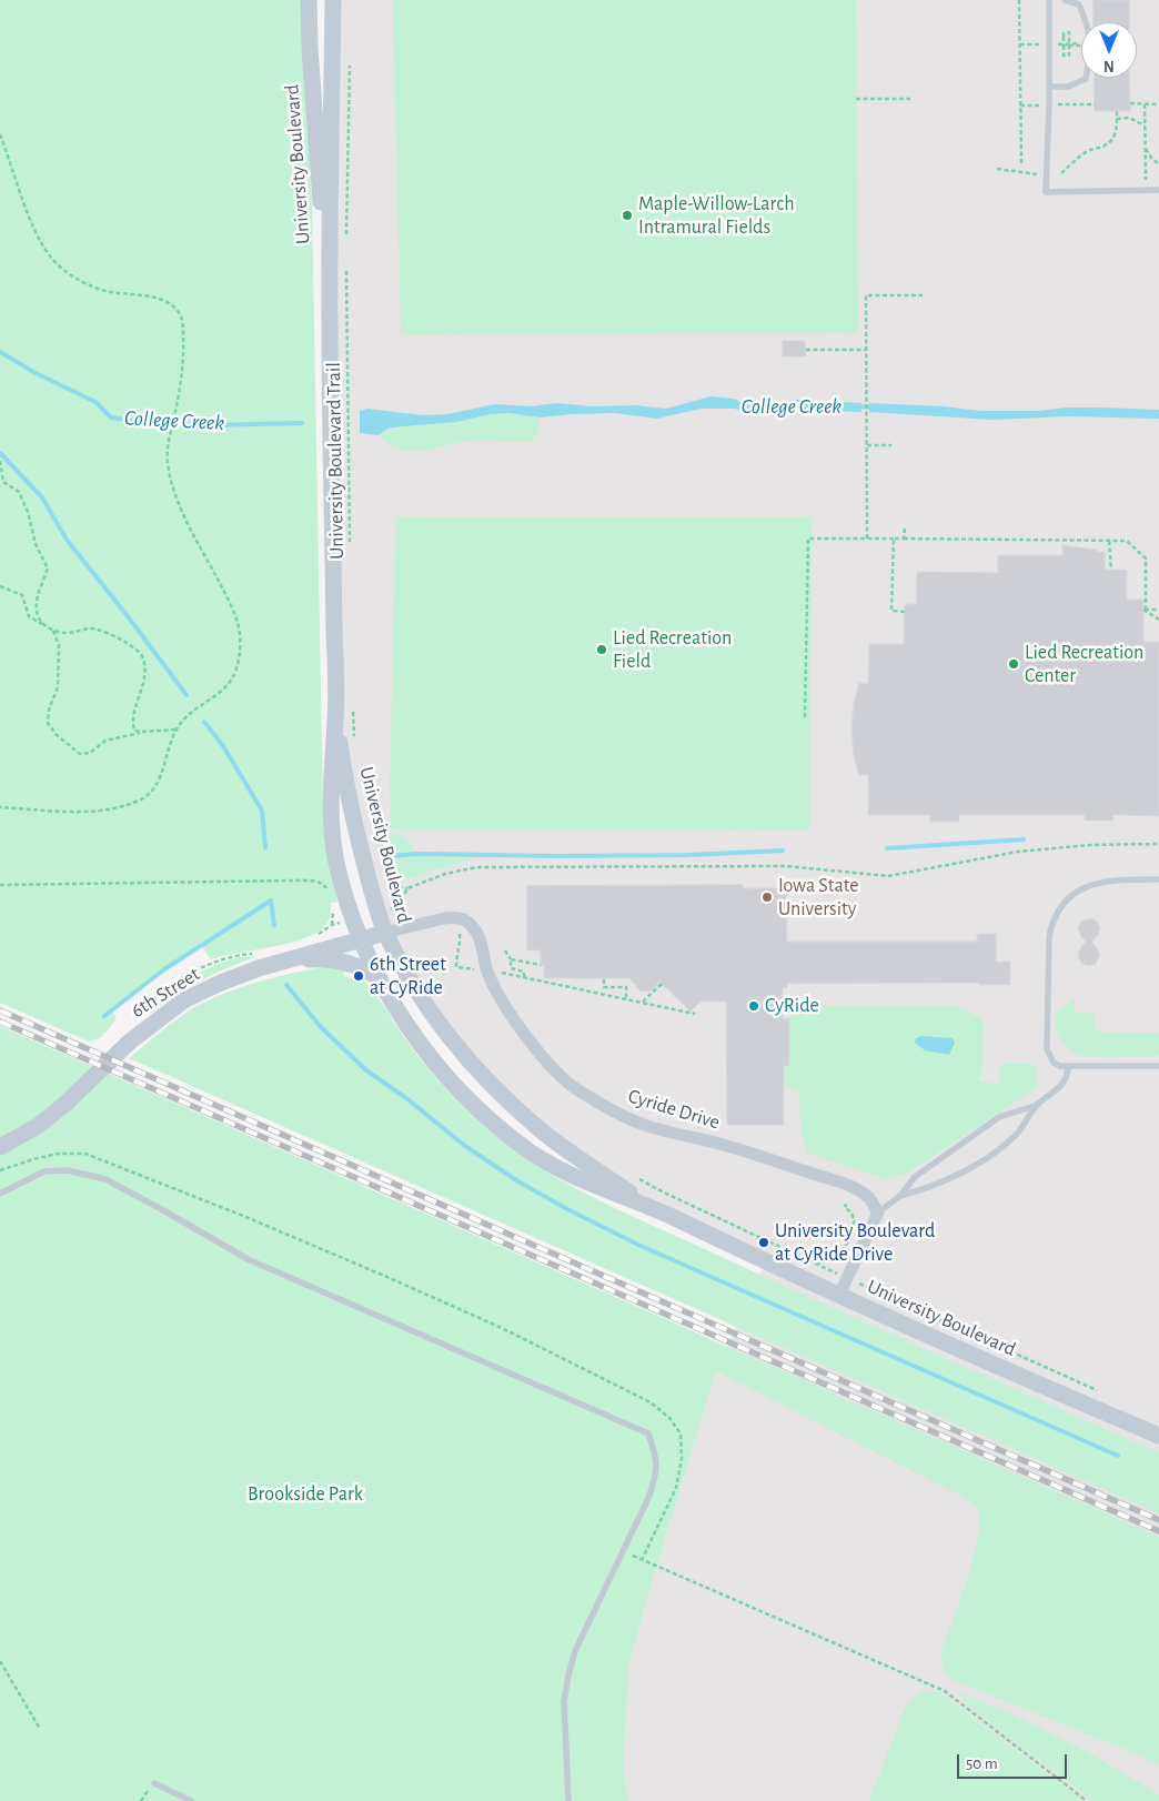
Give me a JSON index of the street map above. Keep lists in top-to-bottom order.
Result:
{
  "streets": {
    "main road": ["University Boulevard", "6th Street"],
    "street": ["Cyride Drive"],
    "path": ["University Boulevard Trail"]
  },
  "crossings": [
    ["University Boulevard", "6th Street"],
    ["University Boulevard", "Cyride Drive"],
    ["6th Street", "Cyride Drive"]
  ],
  "water": ["College Creek"],
  "parks": ["Brookside Park"],
  "places": [
    "Maple-Willow-Larch Intramural Fields",
    "Lied Recreation Field",
    "Lied Recreation Center",
    "Iowa State University",
    "6th Street at CyRide",
    "CyRide",
    "University Boulevard at CyRide Drive"
  ],
  "scale_bar": "50 m",
  "north": "bottom"
}
